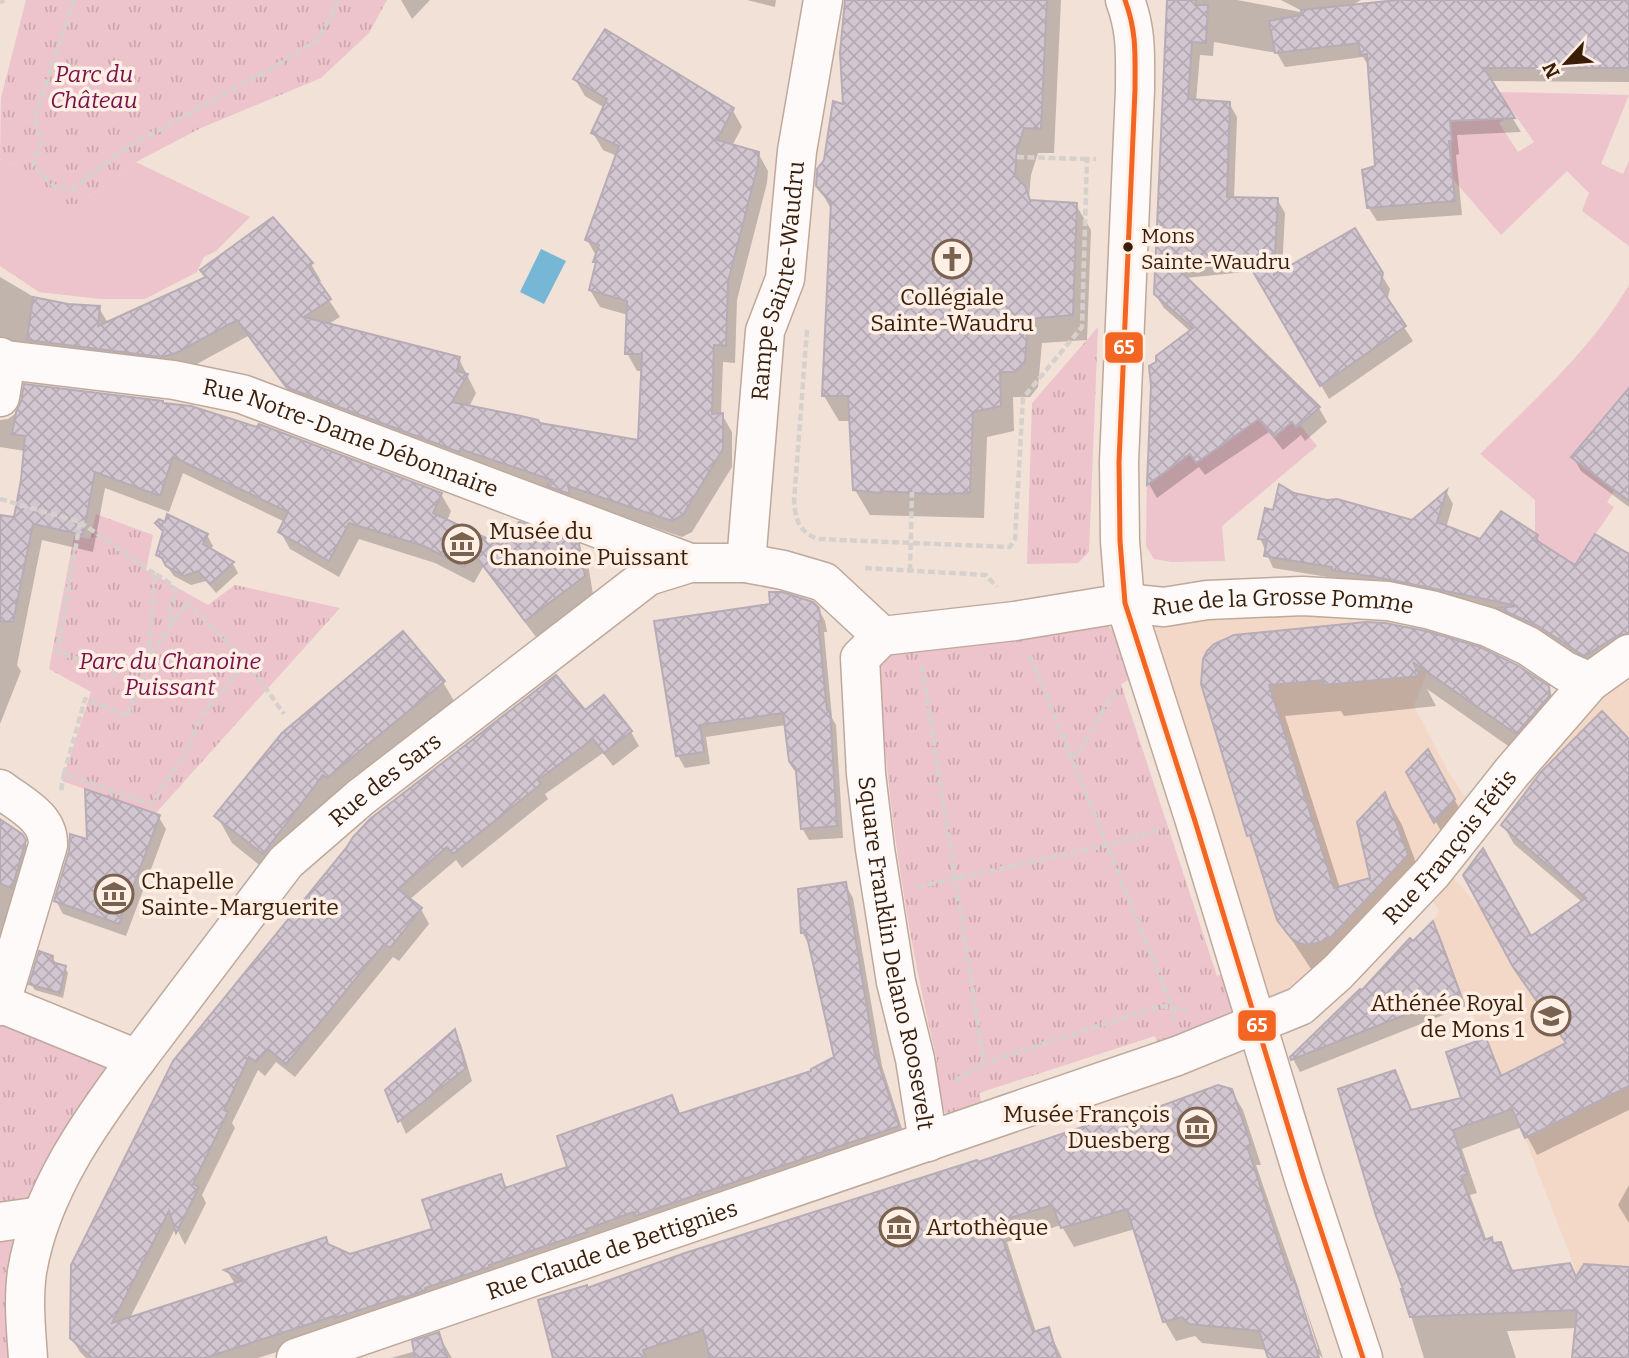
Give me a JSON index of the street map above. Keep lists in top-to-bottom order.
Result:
{
  "streets": {
    "street": [
      "Rampe Sainte-Waudru",
      "Rue Notre-Dame Débonnaire",
      "Rue de la Grosse Pomme",
      "Rue des Sars",
      "Rue François Fétis",
      "Square Franklin Delano Roosevelt",
      "Rue Claude de Bettignies"
    ]
  },
  "crossings": [
    ["Rue Notre-Dame Débonnaire", "Rue des Sars"],
    ["Rue de la Grosse Pomme", "Rue François Fétis"],
    ["Rue de la Grosse Pomme", "Square Franklin Delano Roosevelt"],
    ["Rue François Fétis", "Square Franklin Delano Roosevelt"],
    ["Square Franklin Delano Roosevelt", "Rue Claude de Bettignies"]
  ],
  "parks": ["Parc du Château", "Parc du Chanoine Puissant"],
  "places": {
    "other": ["Mons Sainte-Waudru"],
    "church": ["Collégiale Sainte-Waudru"],
    "museum": [
      "Musée du Chanoine Puissant",
      "Chapelle Sainte-Marguerite",
      "Musée François Duesberg",
      "Artothèque"
    ],
    "school or university": ["Athénée Royal de Mons 1"]
  },
  "lines": ["transit line 65"],
  "north": "bottom left"
}
